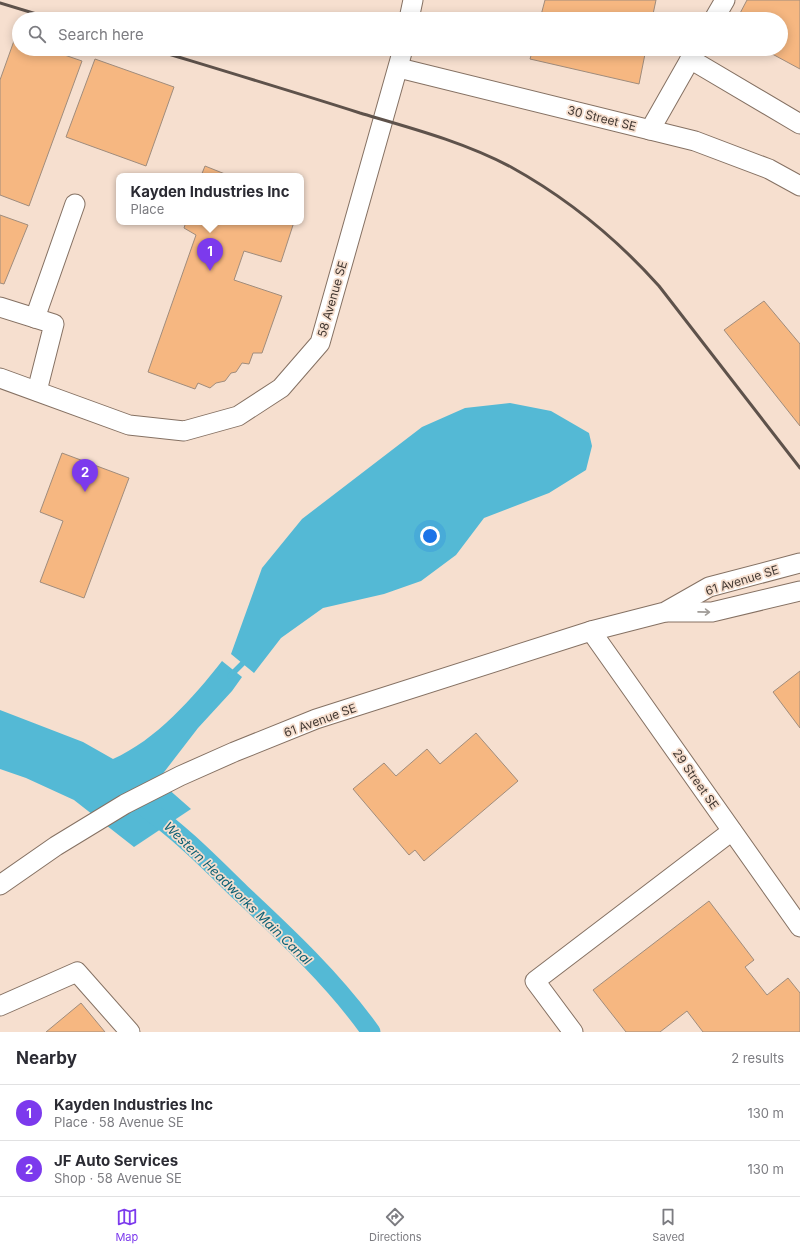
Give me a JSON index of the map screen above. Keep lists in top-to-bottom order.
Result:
{
  "streets": {
    "street": [
      "30 Street SE",
      "58 Avenue SE",
      "61 Avenue SE",
      "29 Street SE"
    ]
  },
  "crossings": [
    ["30 Street SE", "58 Avenue SE"],
    ["61 Avenue SE", "29 Street SE"]
  ],
  "water": ["Western Headworks Main Canal"],
  "page": {
    "search": "Search here",
    "popup": ["Kayden Industries Inc", "Place"],
    "pins": ["1", "2"],
    "heading": ["Nearby", "2 results"],
    "list": [
      {
        "mark": "1",
        "name": "Kayden Industries Inc",
        "note": "Place · 58 Avenue SE",
        "value": "130 m"
      },
      {
        "mark": "2",
        "name": "JF Auto Services",
        "note": "Shop · 58 Avenue SE",
        "value": "130 m"
      }
    ],
    "nav": ["Map", "Directions", "Saved"]
  }
}
